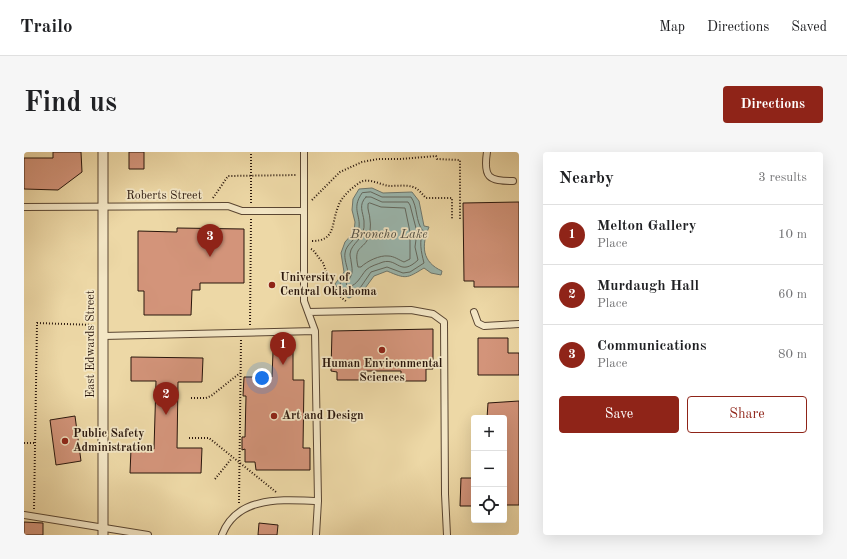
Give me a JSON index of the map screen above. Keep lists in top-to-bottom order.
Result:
{
  "streets": {
    "street": ["East Edwards Street"],
    "lane": ["Roberts Street"]
  },
  "crossings": [
    ["Roberts Street", "East Edwards Street"]
  ],
  "water": ["Broncho Lake"],
  "places": [
    "University of Central Oklahoma",
    "Human Environmental Sciences",
    "Art and Design",
    "Public Safety Administration"
  ],
  "page": {
    "header": "Trailo",
    "nav": ["Map", "Directions", "Saved"],
    "buttons": [
      "Directions",
      ["Save", "Share"]
    ],
    "title": "Find us",
    "heading": ["Nearby", "3 results"],
    "list": [
      {
        "mark": "1",
        "name": "Melton Gallery",
        "note": "Place",
        "value": "10 m"
      },
      {
        "mark": "2",
        "name": "Murdaugh Hall",
        "note": "Place",
        "value": "60 m"
      },
      {
        "mark": "3",
        "name": "Communications",
        "note": "Place",
        "value": "80 m"
      }
    ],
    "pins": ["3", "1", "2"],
    "map_buttons": ["+", "−"]
  }
}
